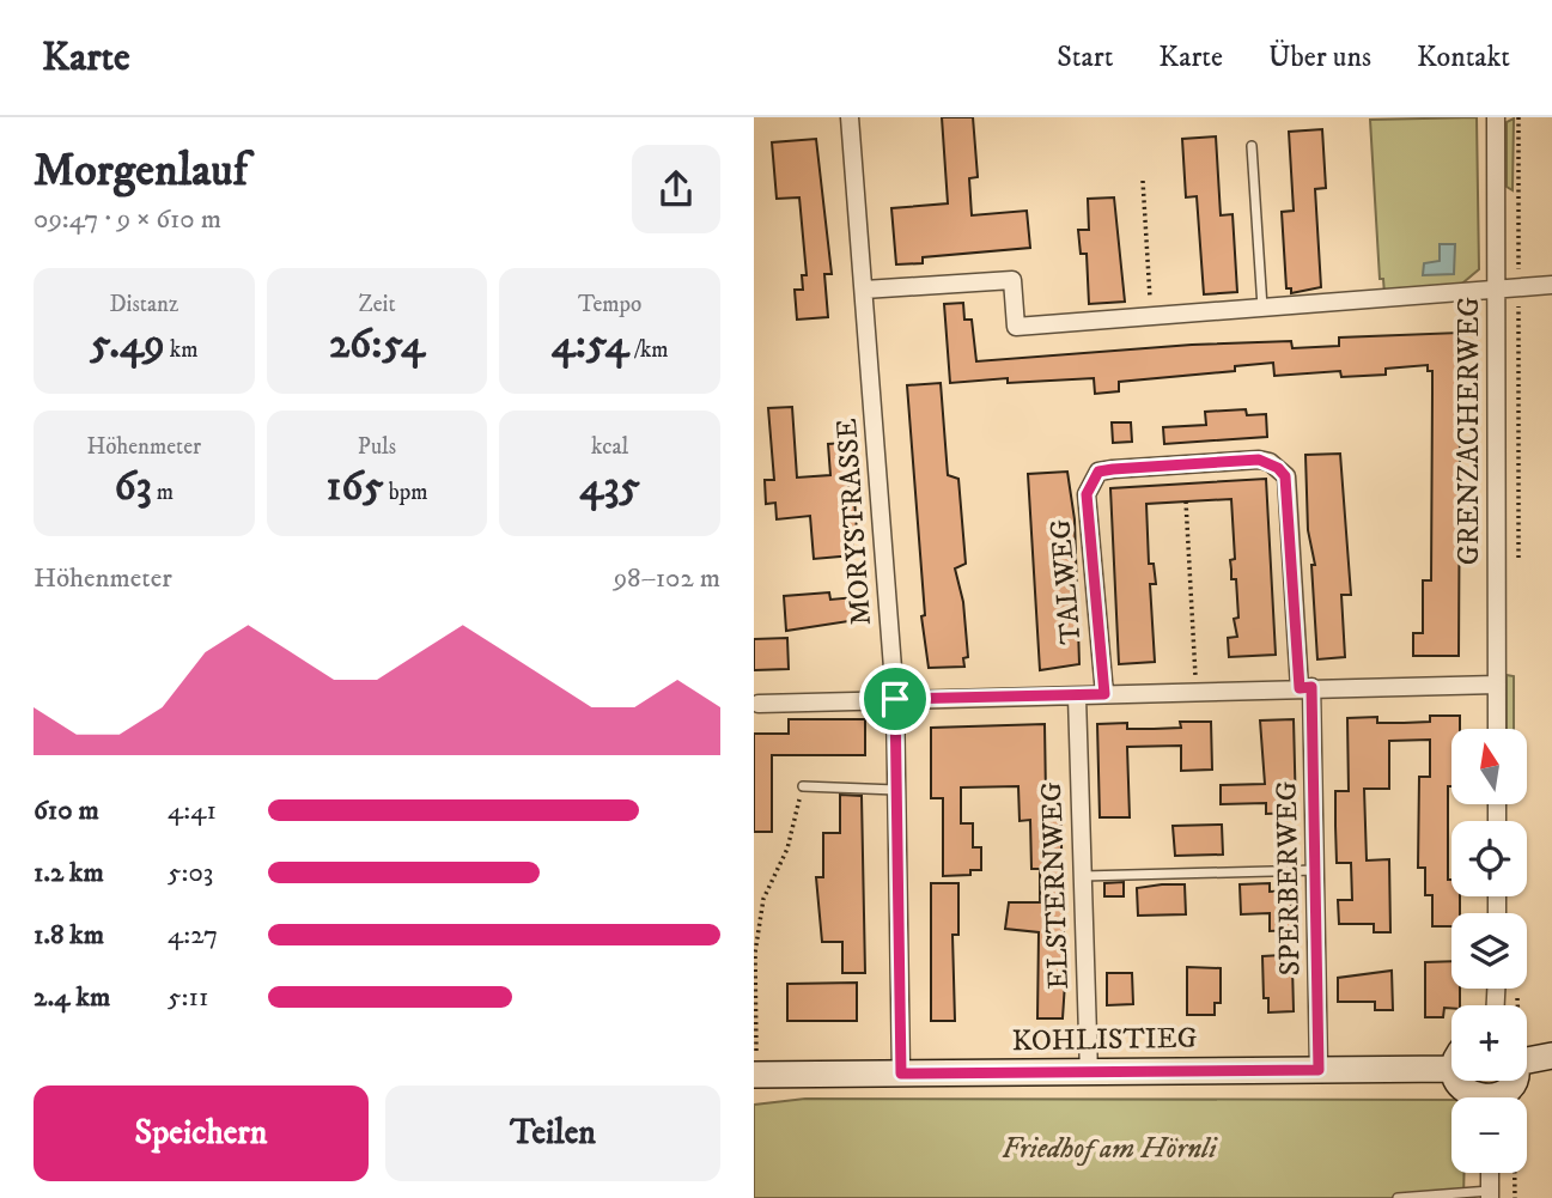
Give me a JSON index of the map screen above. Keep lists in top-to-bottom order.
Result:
{
  "streets": {
    "street": [
      "GRENZACHERWEG",
      "MORYSTRASSE",
      "TALWEG",
      "SPERBERWEG",
      "ELSTERNWEG",
      "KOHLISTIEG"
    ]
  },
  "crossings": [
    ["MORYSTRASSE", "KOHLISTIEG"],
    ["TALWEG", "SPERBERWEG"],
    ["SPERBERWEG", "KOHLISTIEG"],
    ["ELSTERNWEG", "KOHLISTIEG"]
  ],
  "parks": ["Friedhof am Hörnli"],
  "north": "top",
  "page": {
    "header": "Karte",
    "nav": [
      "Start",
      "Karte",
      "Über uns",
      "Kontakt"
    ],
    "heading": ["Morgenlauf", "09:47 · 9 × 610 m"],
    "stats": [
      ["Distanz", "5.49 km"],
      ["Zeit", "26:54"],
      ["Tempo", "4:54 /km"],
      ["Höhenmeter", "63 m"],
      ["Puls", "165 bpm"],
      ["kcal", "435"]
    ],
    "chart": ["Höhenmeter", "98–102 m"],
    "map_buttons": ["+", "−"],
    "list": [
      {
        "name": "610 m",
        "note": "4:41"
      },
      {
        "name": "1.2 km",
        "note": "5:03"
      },
      {
        "name": "1.8 km",
        "note": "4:27"
      },
      {
        "name": "2.4 km",
        "note": "5:11"
      }
    ],
    "buttons": ["Speichern", "Teilen"]
  }
}
